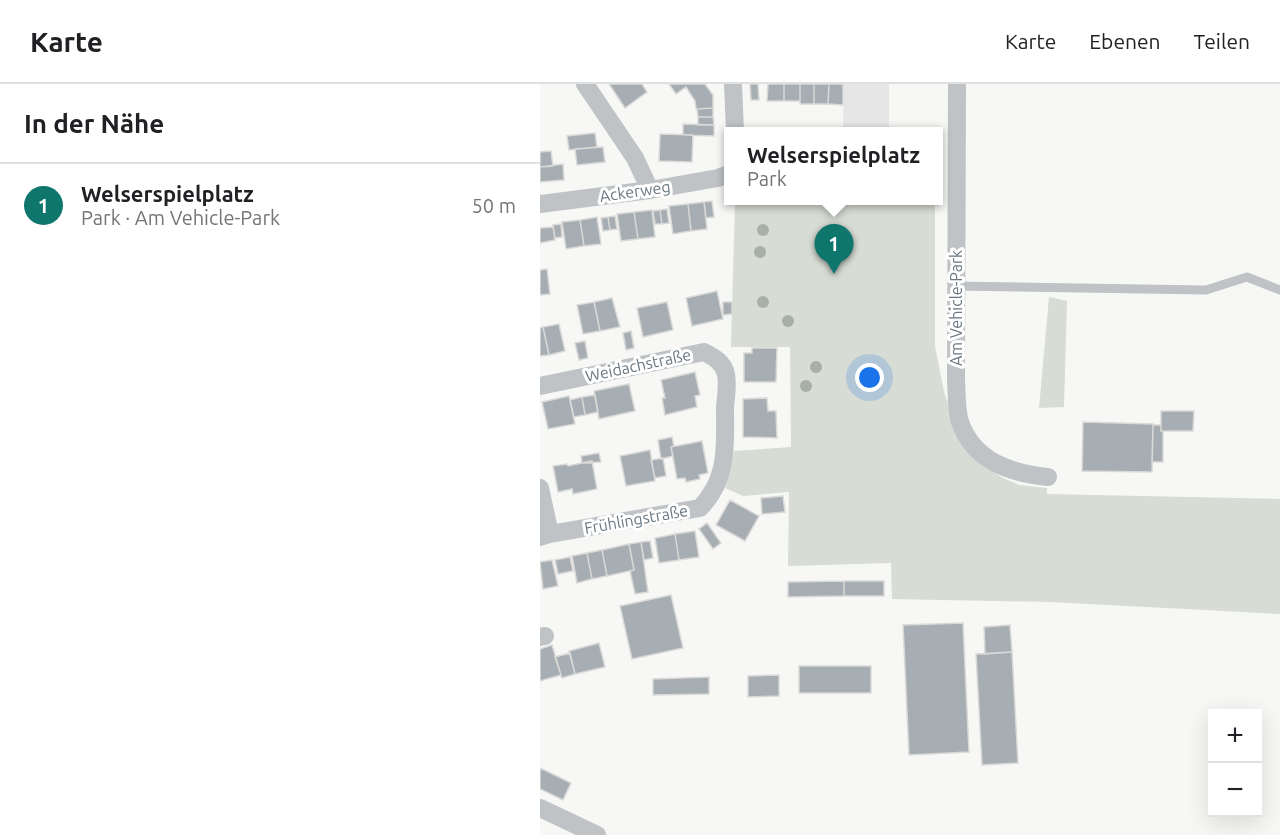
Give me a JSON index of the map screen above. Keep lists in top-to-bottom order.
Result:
{
  "streets": {
    "street": [
      "Ackerweg",
      "Am Vehicle-Park",
      "Weidachstraße",
      "Frühlingstraße"
    ]
  },
  "crossings": [
    ["Weidachstraße", "Frühlingstraße"]
  ],
  "page": {
    "header": "Karte",
    "nav": ["Karte", "Ebenen", "Teilen"],
    "heading": "In der Nähe",
    "popup": ["Welserspielplatz", "Park"],
    "list": [
      {
        "mark": "1",
        "name": "Welserspielplatz",
        "note": "Park · Am Vehicle-Park",
        "value": "50 m"
      }
    ],
    "pins": "1",
    "map_buttons": ["+", "−"]
  }
}
